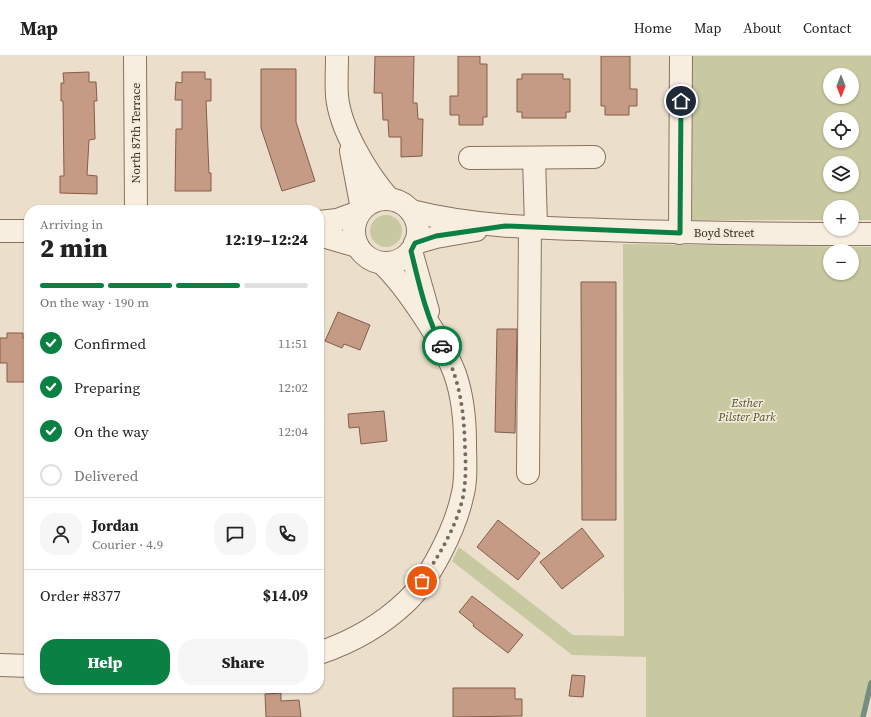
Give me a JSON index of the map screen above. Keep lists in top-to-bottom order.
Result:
{
  "streets": {
    "street": ["North 87th Terrace", "Boyd Street"]
  },
  "parks": ["Esther Pilster Park"],
  "north": "bottom",
  "page": {
    "header": "Map",
    "nav": [
      "Home",
      "Map",
      "About",
      "Contact"
    ],
    "map_buttons": ["+", "−"],
    "heading": ["2 min", "Arriving in", "12:19–12:24"],
    "panel": [
      "Jordan",
      "Courier · 4.9",
      "Order #8377",
      "$14.09"
    ],
    "bar": "On the way · 190 m",
    "list": [
      ["Confirmed", "11:51"],
      ["Preparing", "12:02"],
      ["On the way", "12:04"],
      "Delivered"
    ],
    "buttons": ["Help", "Share"]
  }
}
